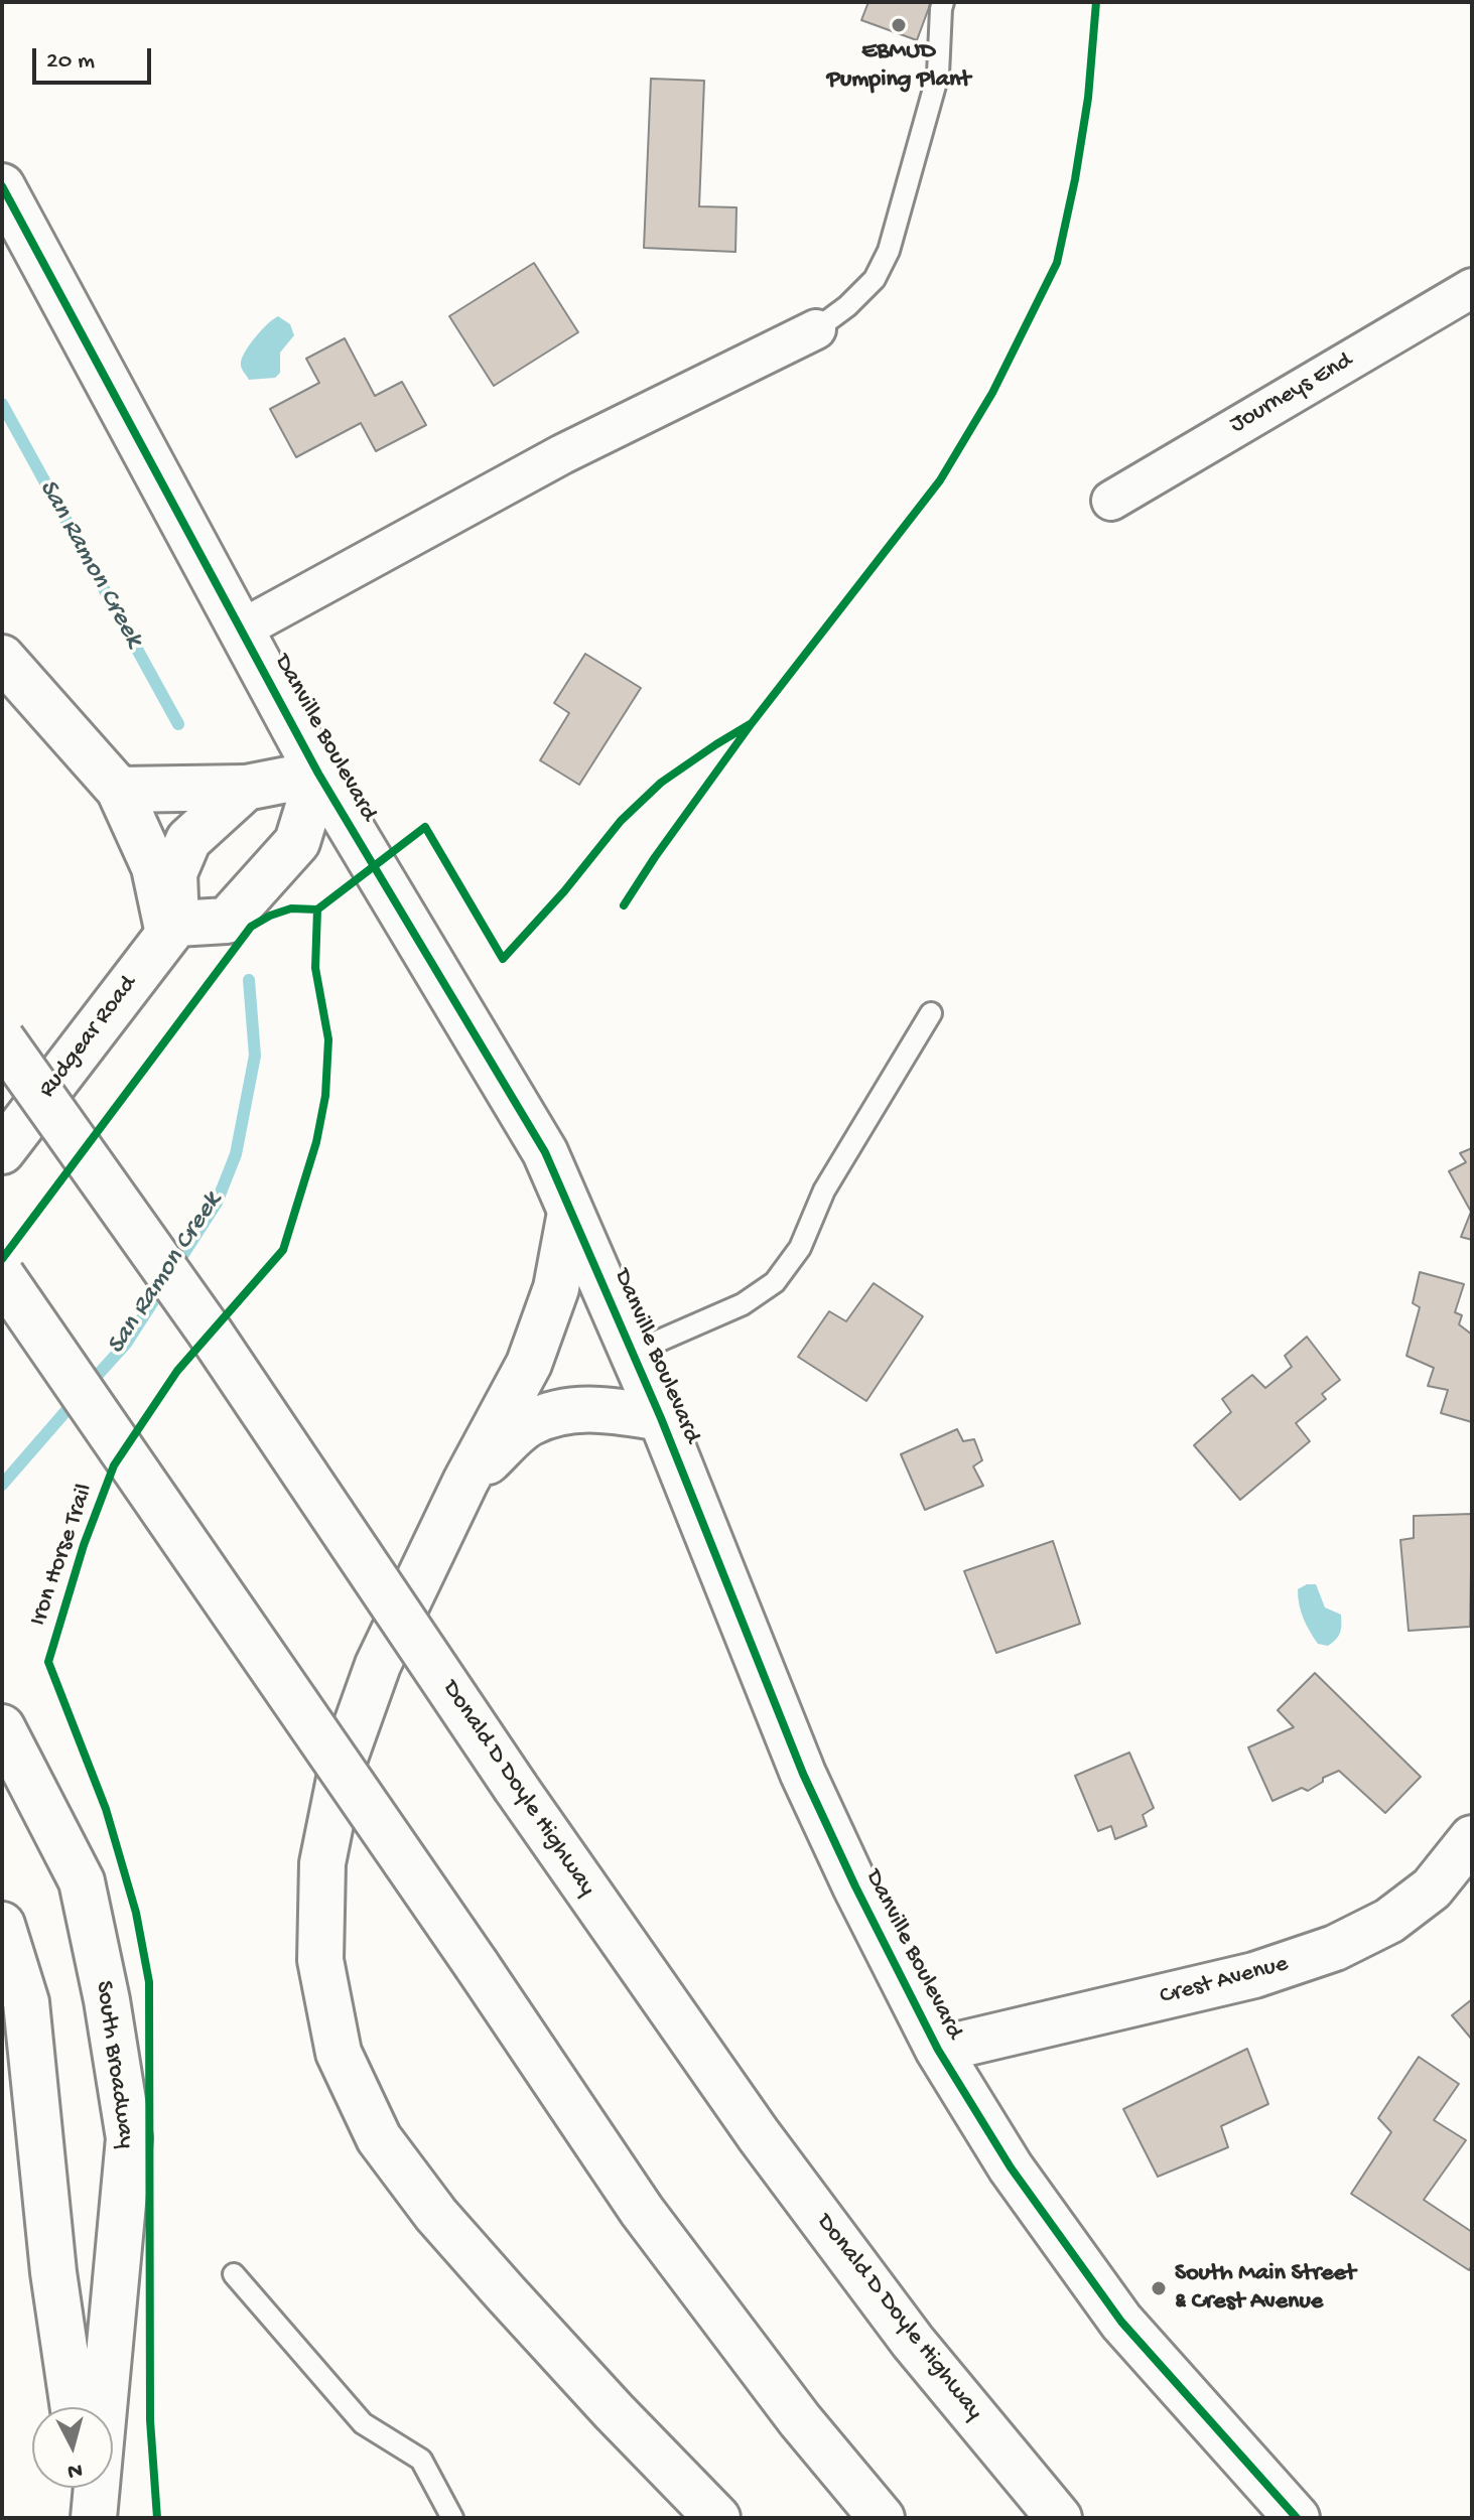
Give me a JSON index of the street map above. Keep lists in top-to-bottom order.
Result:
{
  "streets": {
    "main road": [
      "Danville Boulevard",
      "Rudgear Road",
      "Donald D Doyle Highway",
      "Crest Avenue",
      "South Broadway"
    ],
    "street": ["Journeys End"],
    "cycle path": ["Iron Horse Trail"]
  },
  "crossings": [
    ["Danville Boulevard", "Crest Avenue"]
  ],
  "water": ["San Ramon Creek"],
  "places": ["EBMUD Pumping Plant", "South Main Street & Crest Avenue"],
  "scale_bar": "20 m",
  "north": "bottom"
}
